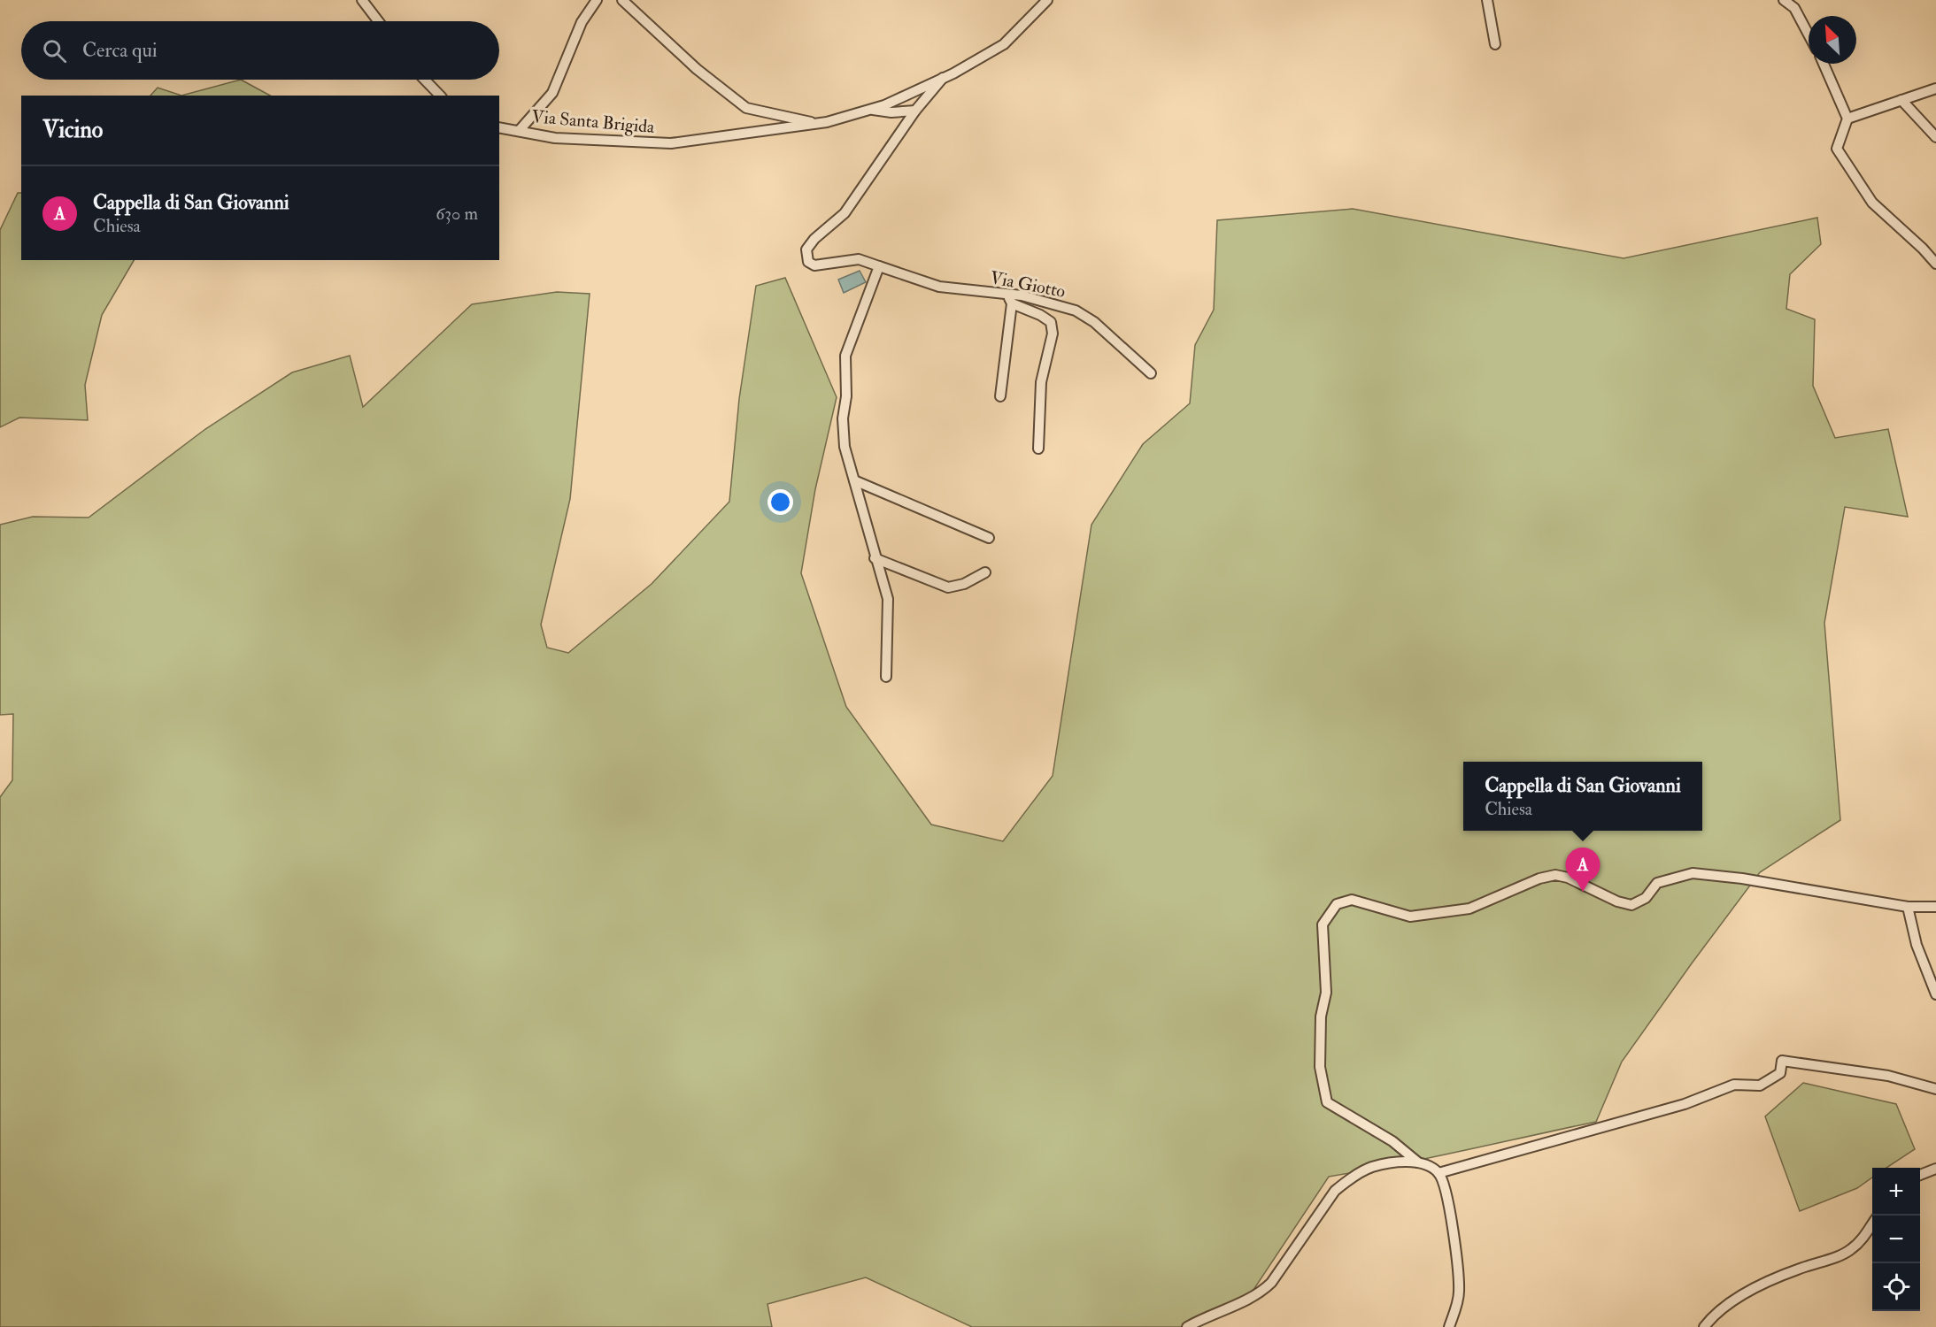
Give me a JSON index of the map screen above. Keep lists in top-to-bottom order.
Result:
{
  "streets": {
    "street": ["Via Santa Brigida", "Via Giotto"]
  },
  "north": "top left",
  "page": {
    "search": "Cerca qui",
    "heading": "Vicino",
    "list": [
      {
        "mark": "A",
        "name": "Cappella di San Giovanni",
        "note": "Chiesa",
        "value": "630 m"
      }
    ],
    "popup": ["Cappella di San Giovanni", "Chiesa"],
    "pins": "A",
    "map_buttons": ["+", "−"]
  }
}
